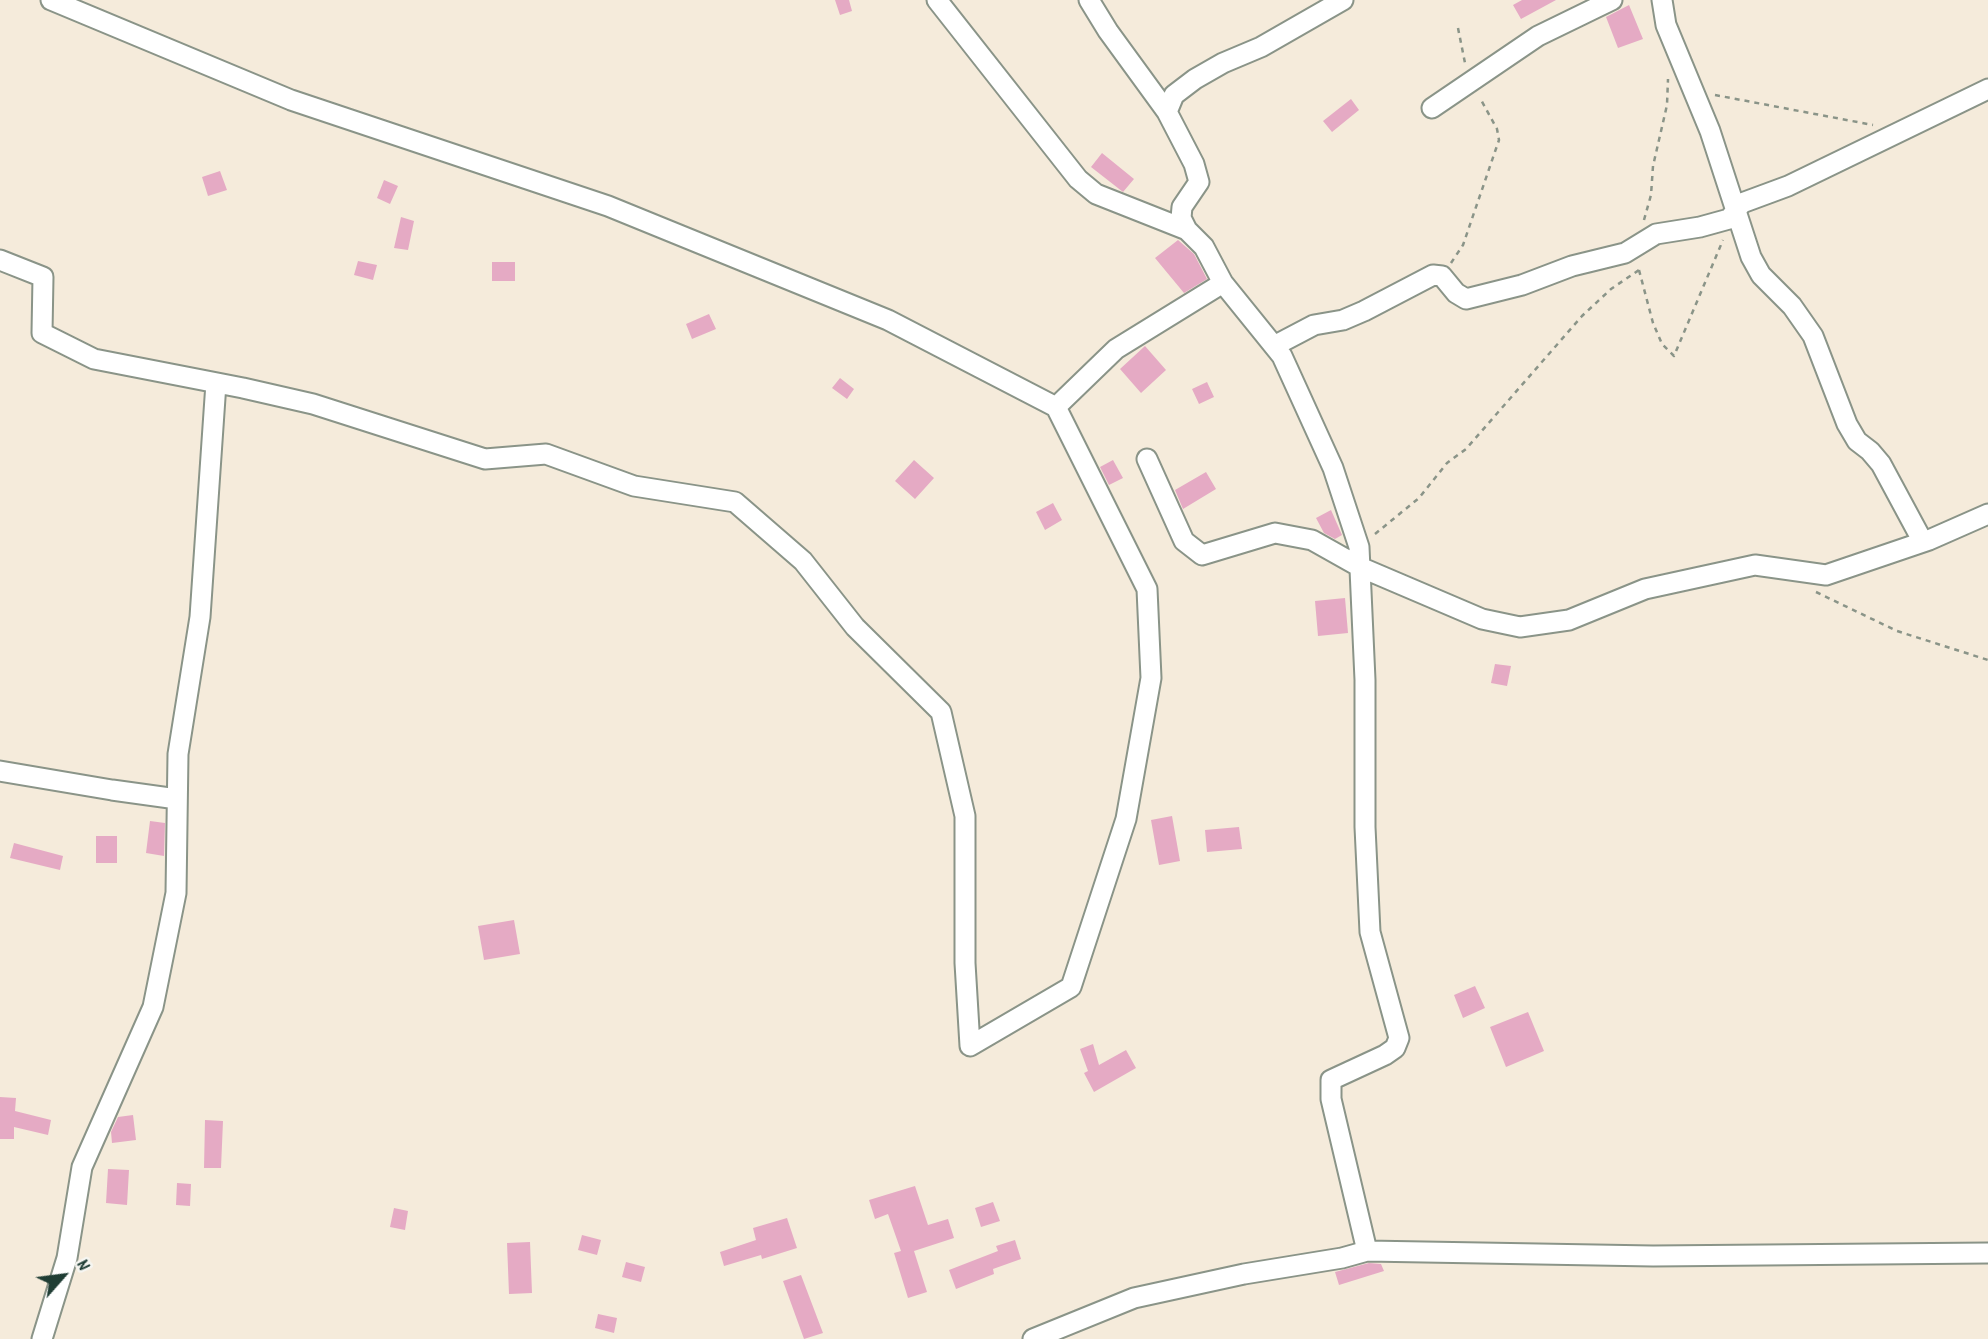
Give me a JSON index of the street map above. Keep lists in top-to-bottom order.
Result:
{
  "north": "top right"
}
